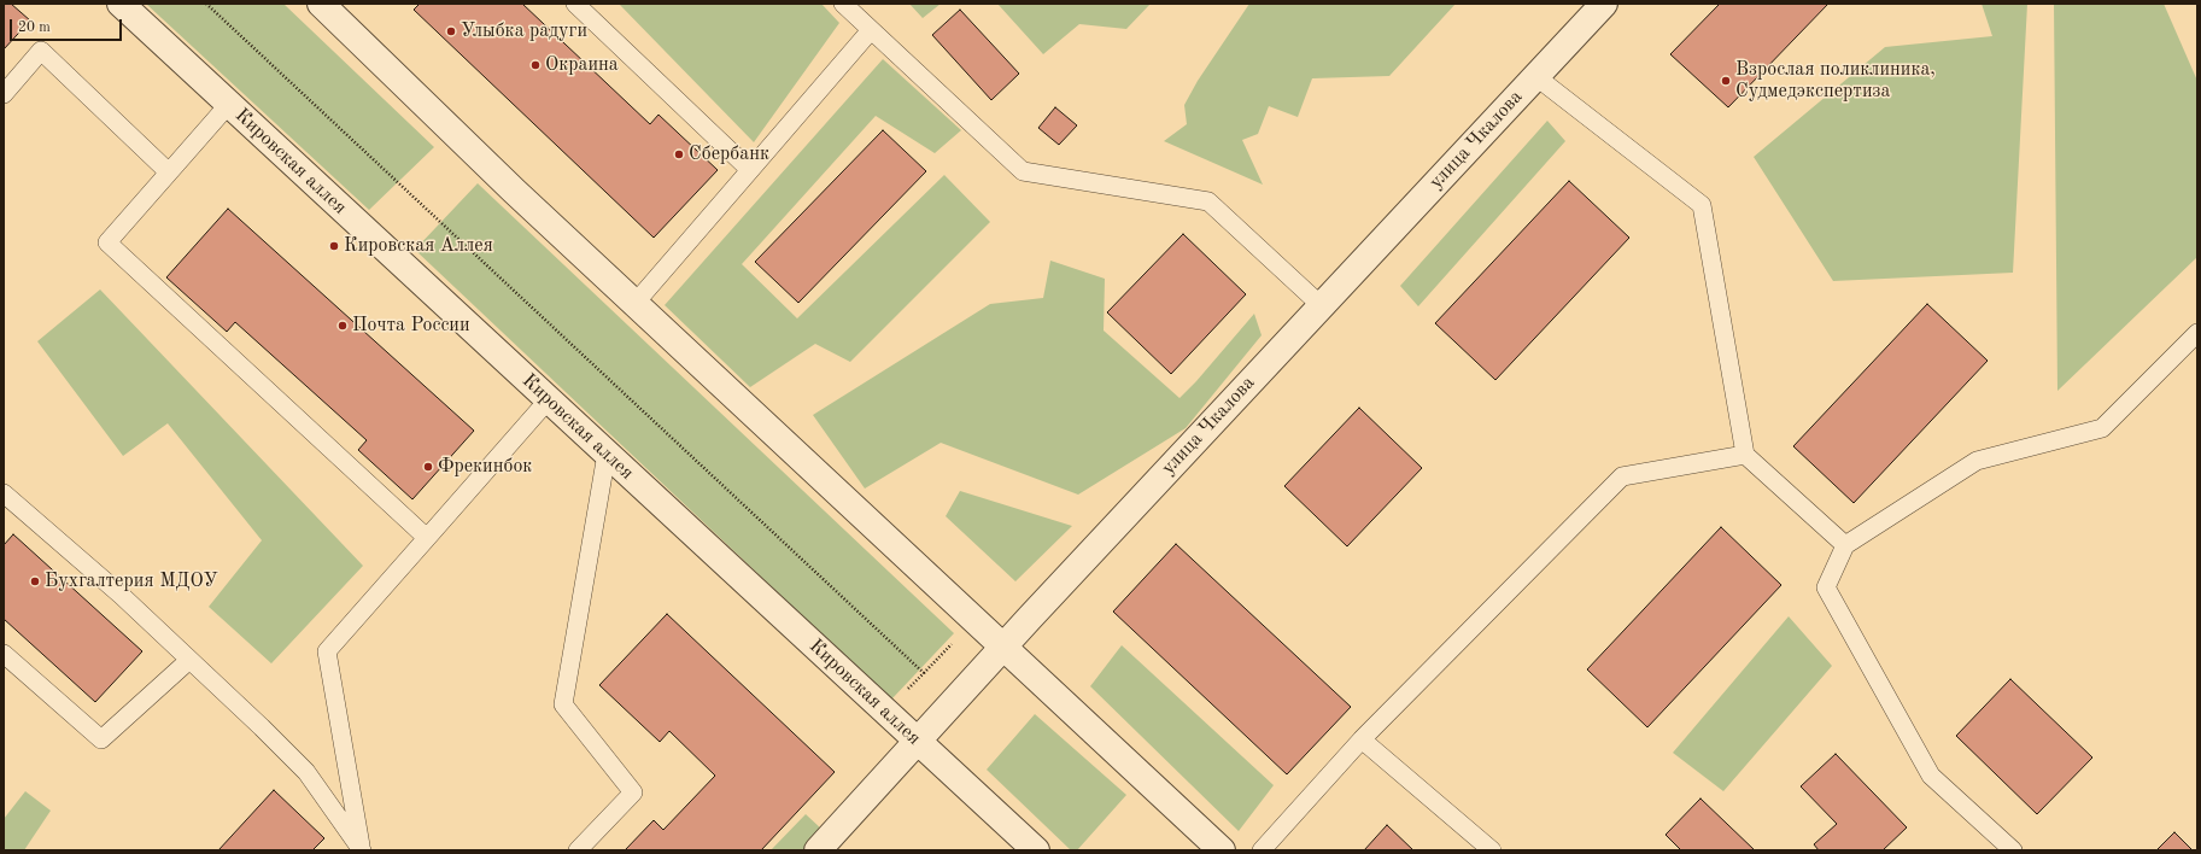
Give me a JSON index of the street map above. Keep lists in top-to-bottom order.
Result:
{
  "streets": {
    "street": ["улица Чкалова", "Кировская аллея"]
  },
  "crossings": [
    ["улица Чкалова", "Кировская аллея"]
  ],
  "places": [
    "Улыбка радуги",
    "Окраина",
    "Взрослая поликлиника, Судмедэкспертиза",
    "Сбербанк",
    "Кировская Аллея",
    "Почта России",
    "Фрекинбок",
    "Бухгалтерия МДОУ"
  ],
  "scale_bar": "20 m"
}
